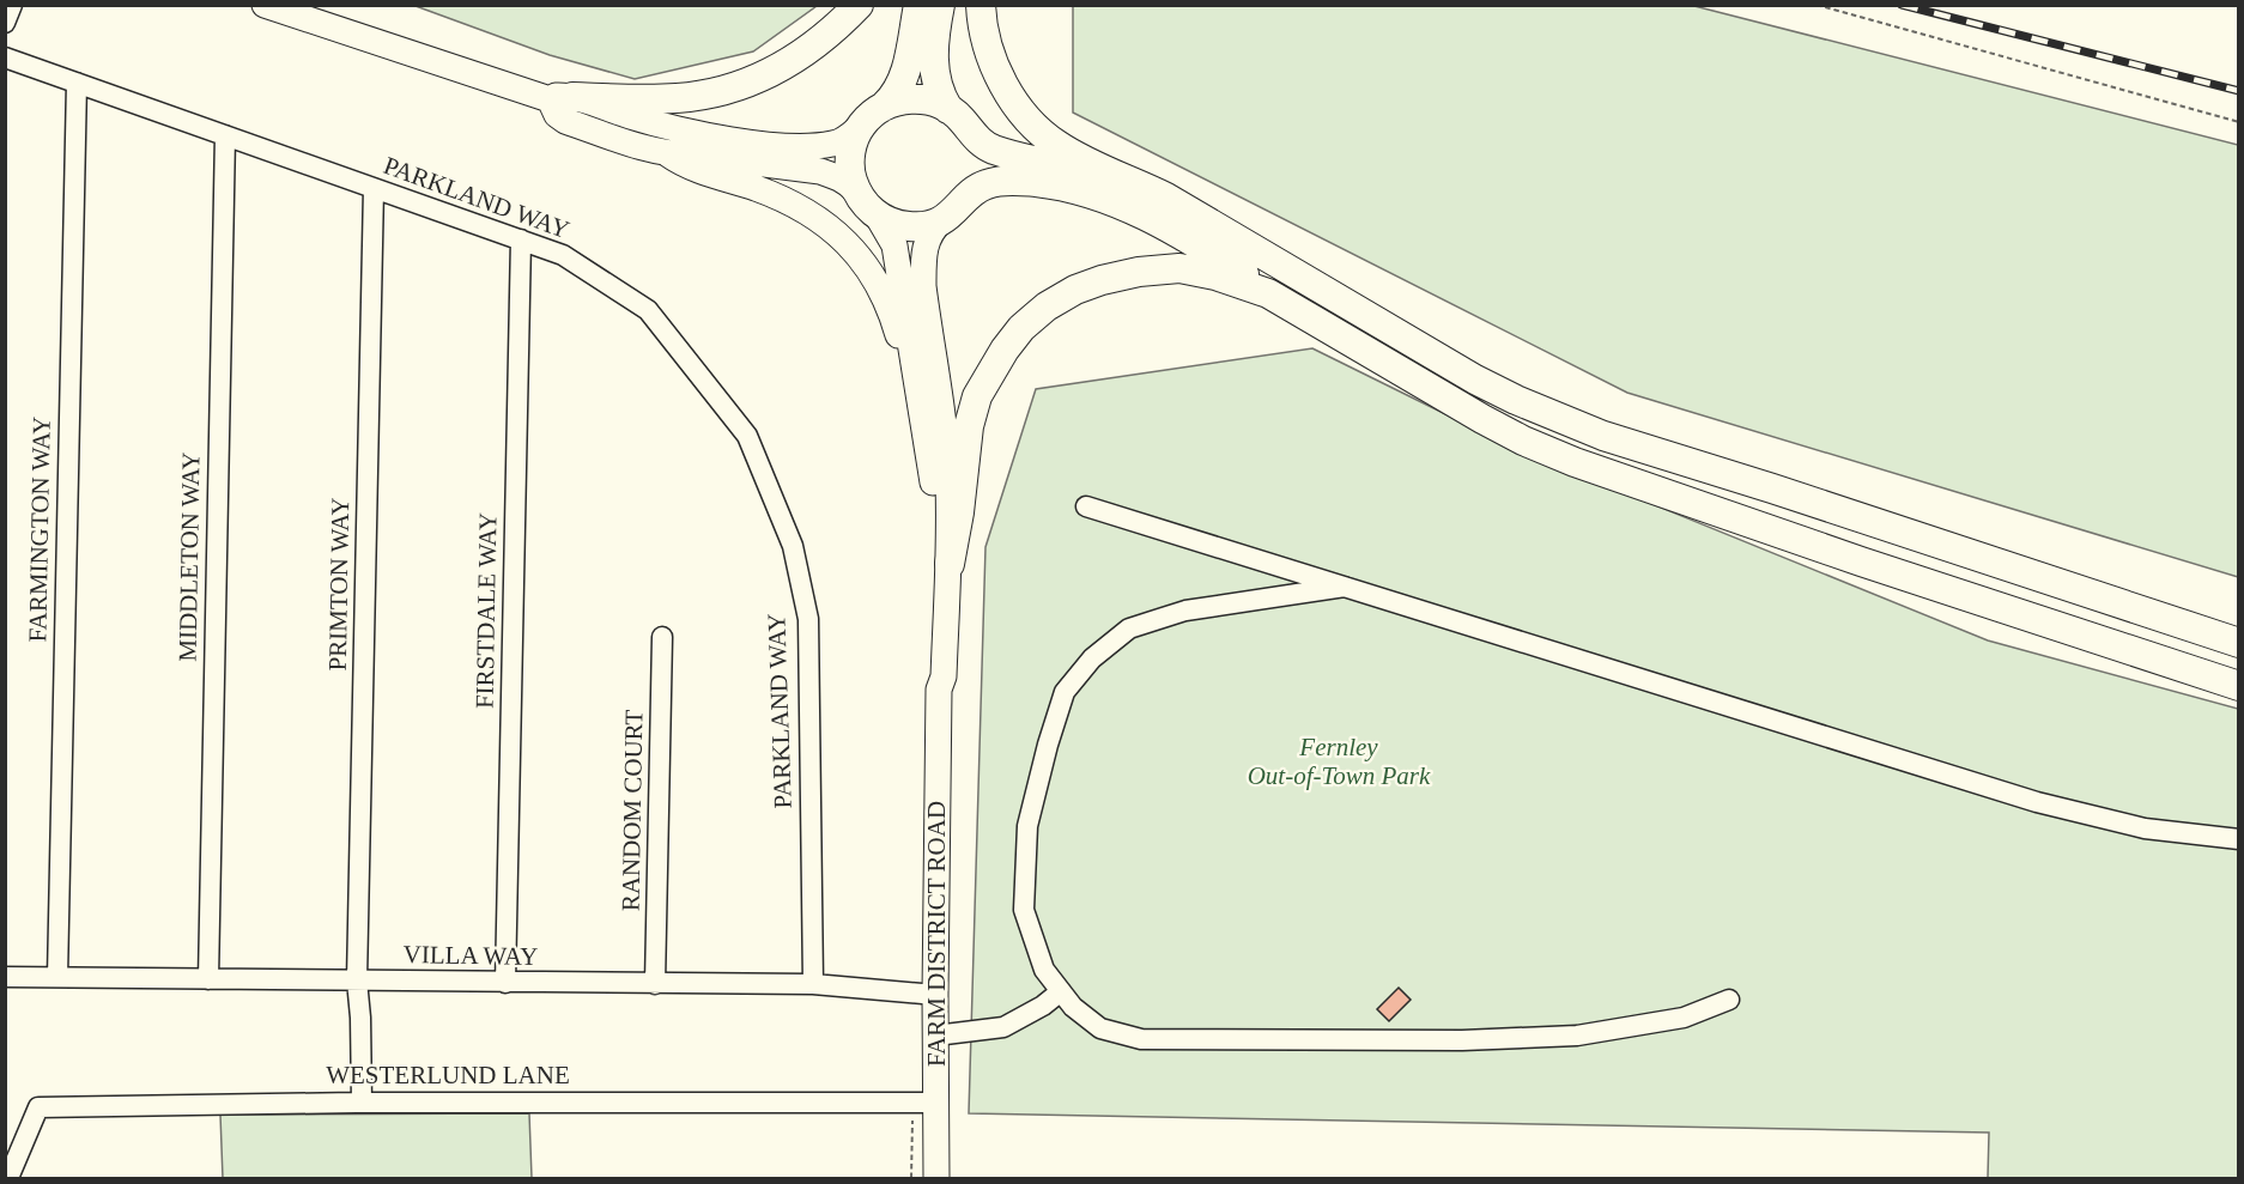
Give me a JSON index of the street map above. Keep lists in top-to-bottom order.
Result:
{
  "streets": {
    "main road": ["FARM DISTRICT ROAD"],
    "street": [
      "PARKLAND WAY",
      "FARMINGTON WAY",
      "MIDDLETON WAY",
      "PRIMTON WAY",
      "FIRSTDALE WAY",
      "RANDOM COURT",
      "VILLA WAY",
      "WESTERLUND LANE"
    ]
  },
  "crossings": [
    ["PARKLAND WAY", "FARMINGTON WAY"],
    ["PARKLAND WAY", "MIDDLETON WAY"],
    ["PARKLAND WAY", "PRIMTON WAY"],
    ["PARKLAND WAY", "FIRSTDALE WAY"],
    ["PARKLAND WAY", "VILLA WAY"],
    ["FARMINGTON WAY", "VILLA WAY"],
    ["MIDDLETON WAY", "VILLA WAY"],
    ["PRIMTON WAY", "VILLA WAY"],
    ["PRIMTON WAY", "WESTERLUND LANE"],
    ["FIRSTDALE WAY", "VILLA WAY"],
    ["RANDOM COURT", "VILLA WAY"],
    ["FARM DISTRICT ROAD", "VILLA WAY"],
    ["FARM DISTRICT ROAD", "WESTERLUND LANE"]
  ],
  "parks": ["Fernley Out-of-Town Park"]
}
